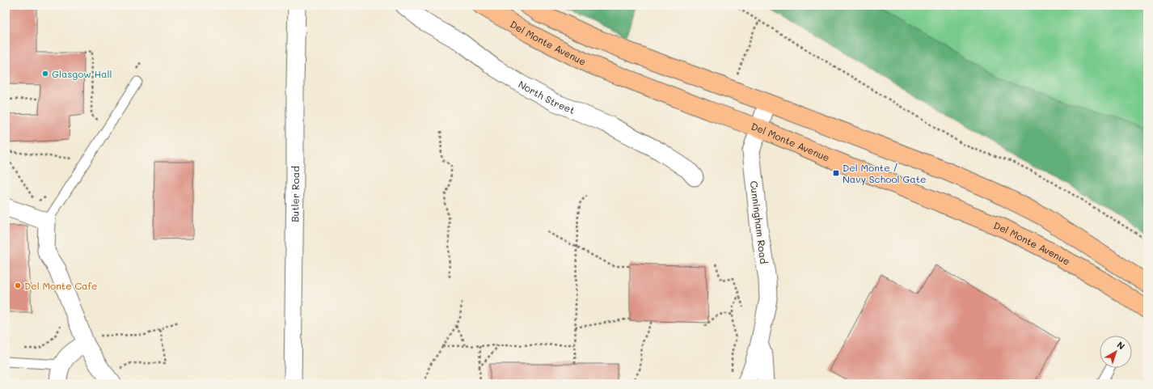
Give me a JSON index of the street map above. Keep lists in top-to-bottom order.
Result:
{
  "streets": {
    "main road": ["Del Monte Avenue"],
    "street": ["North Street", "Butler Road", "Cunningham Road"]
  },
  "crossings": [
    ["Del Monte Avenue", "Cunningham Road"]
  ],
  "places": {
    "other": ["Glasgow Hall", "Del Monte Cafe"],
    "transit": ["Del Monte / Navy School Gate"]
  },
  "north": "top right"
}
